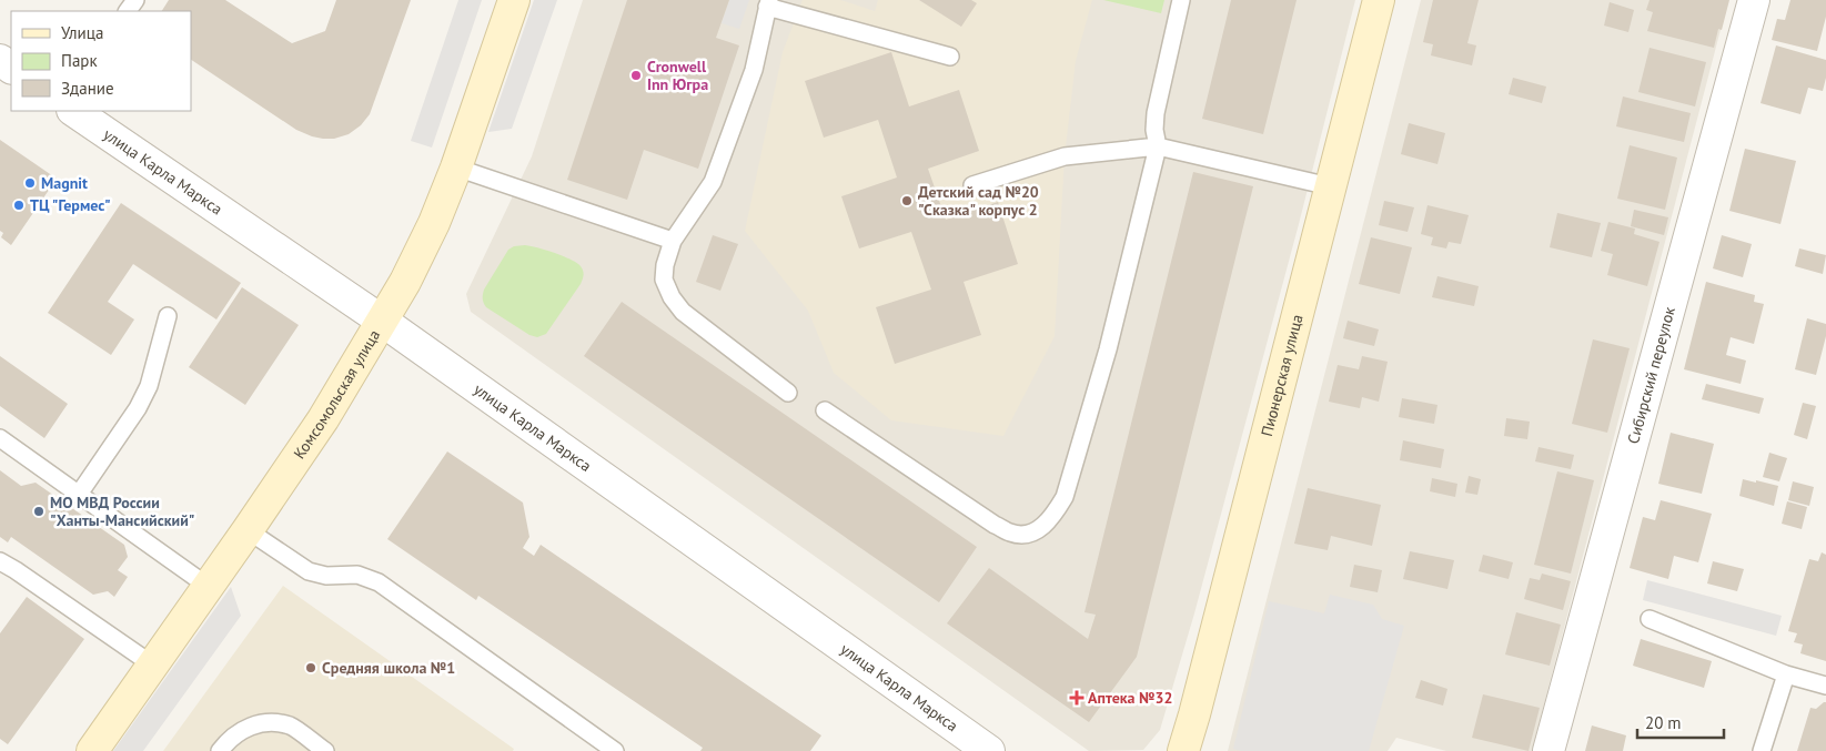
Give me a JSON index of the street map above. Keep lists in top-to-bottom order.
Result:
{
  "streets": {
    "street": [
      "улица Карла Маркса",
      "Сибирский переулок",
      "Пионерская улица",
      "Комсомольская улица"
    ]
  },
  "crossings": [
    ["улица Карла Маркса", "Комсомольская улица"]
  ],
  "places": {
    "other": [
      "Cronwell Inn Югра",
      "Magnit",
      "Детский сад №20 \"Сказка\" корпус 2",
      "ТЦ \"Гермес\"",
      "МО МВД России \"Ханты-Мансийский\"",
      "Средняя школа №1"
    ],
    "health": ["Аптека №32"]
  },
  "legend": ["Улица", "Парк", "Здание"],
  "scale_bar": "20 m"
}
